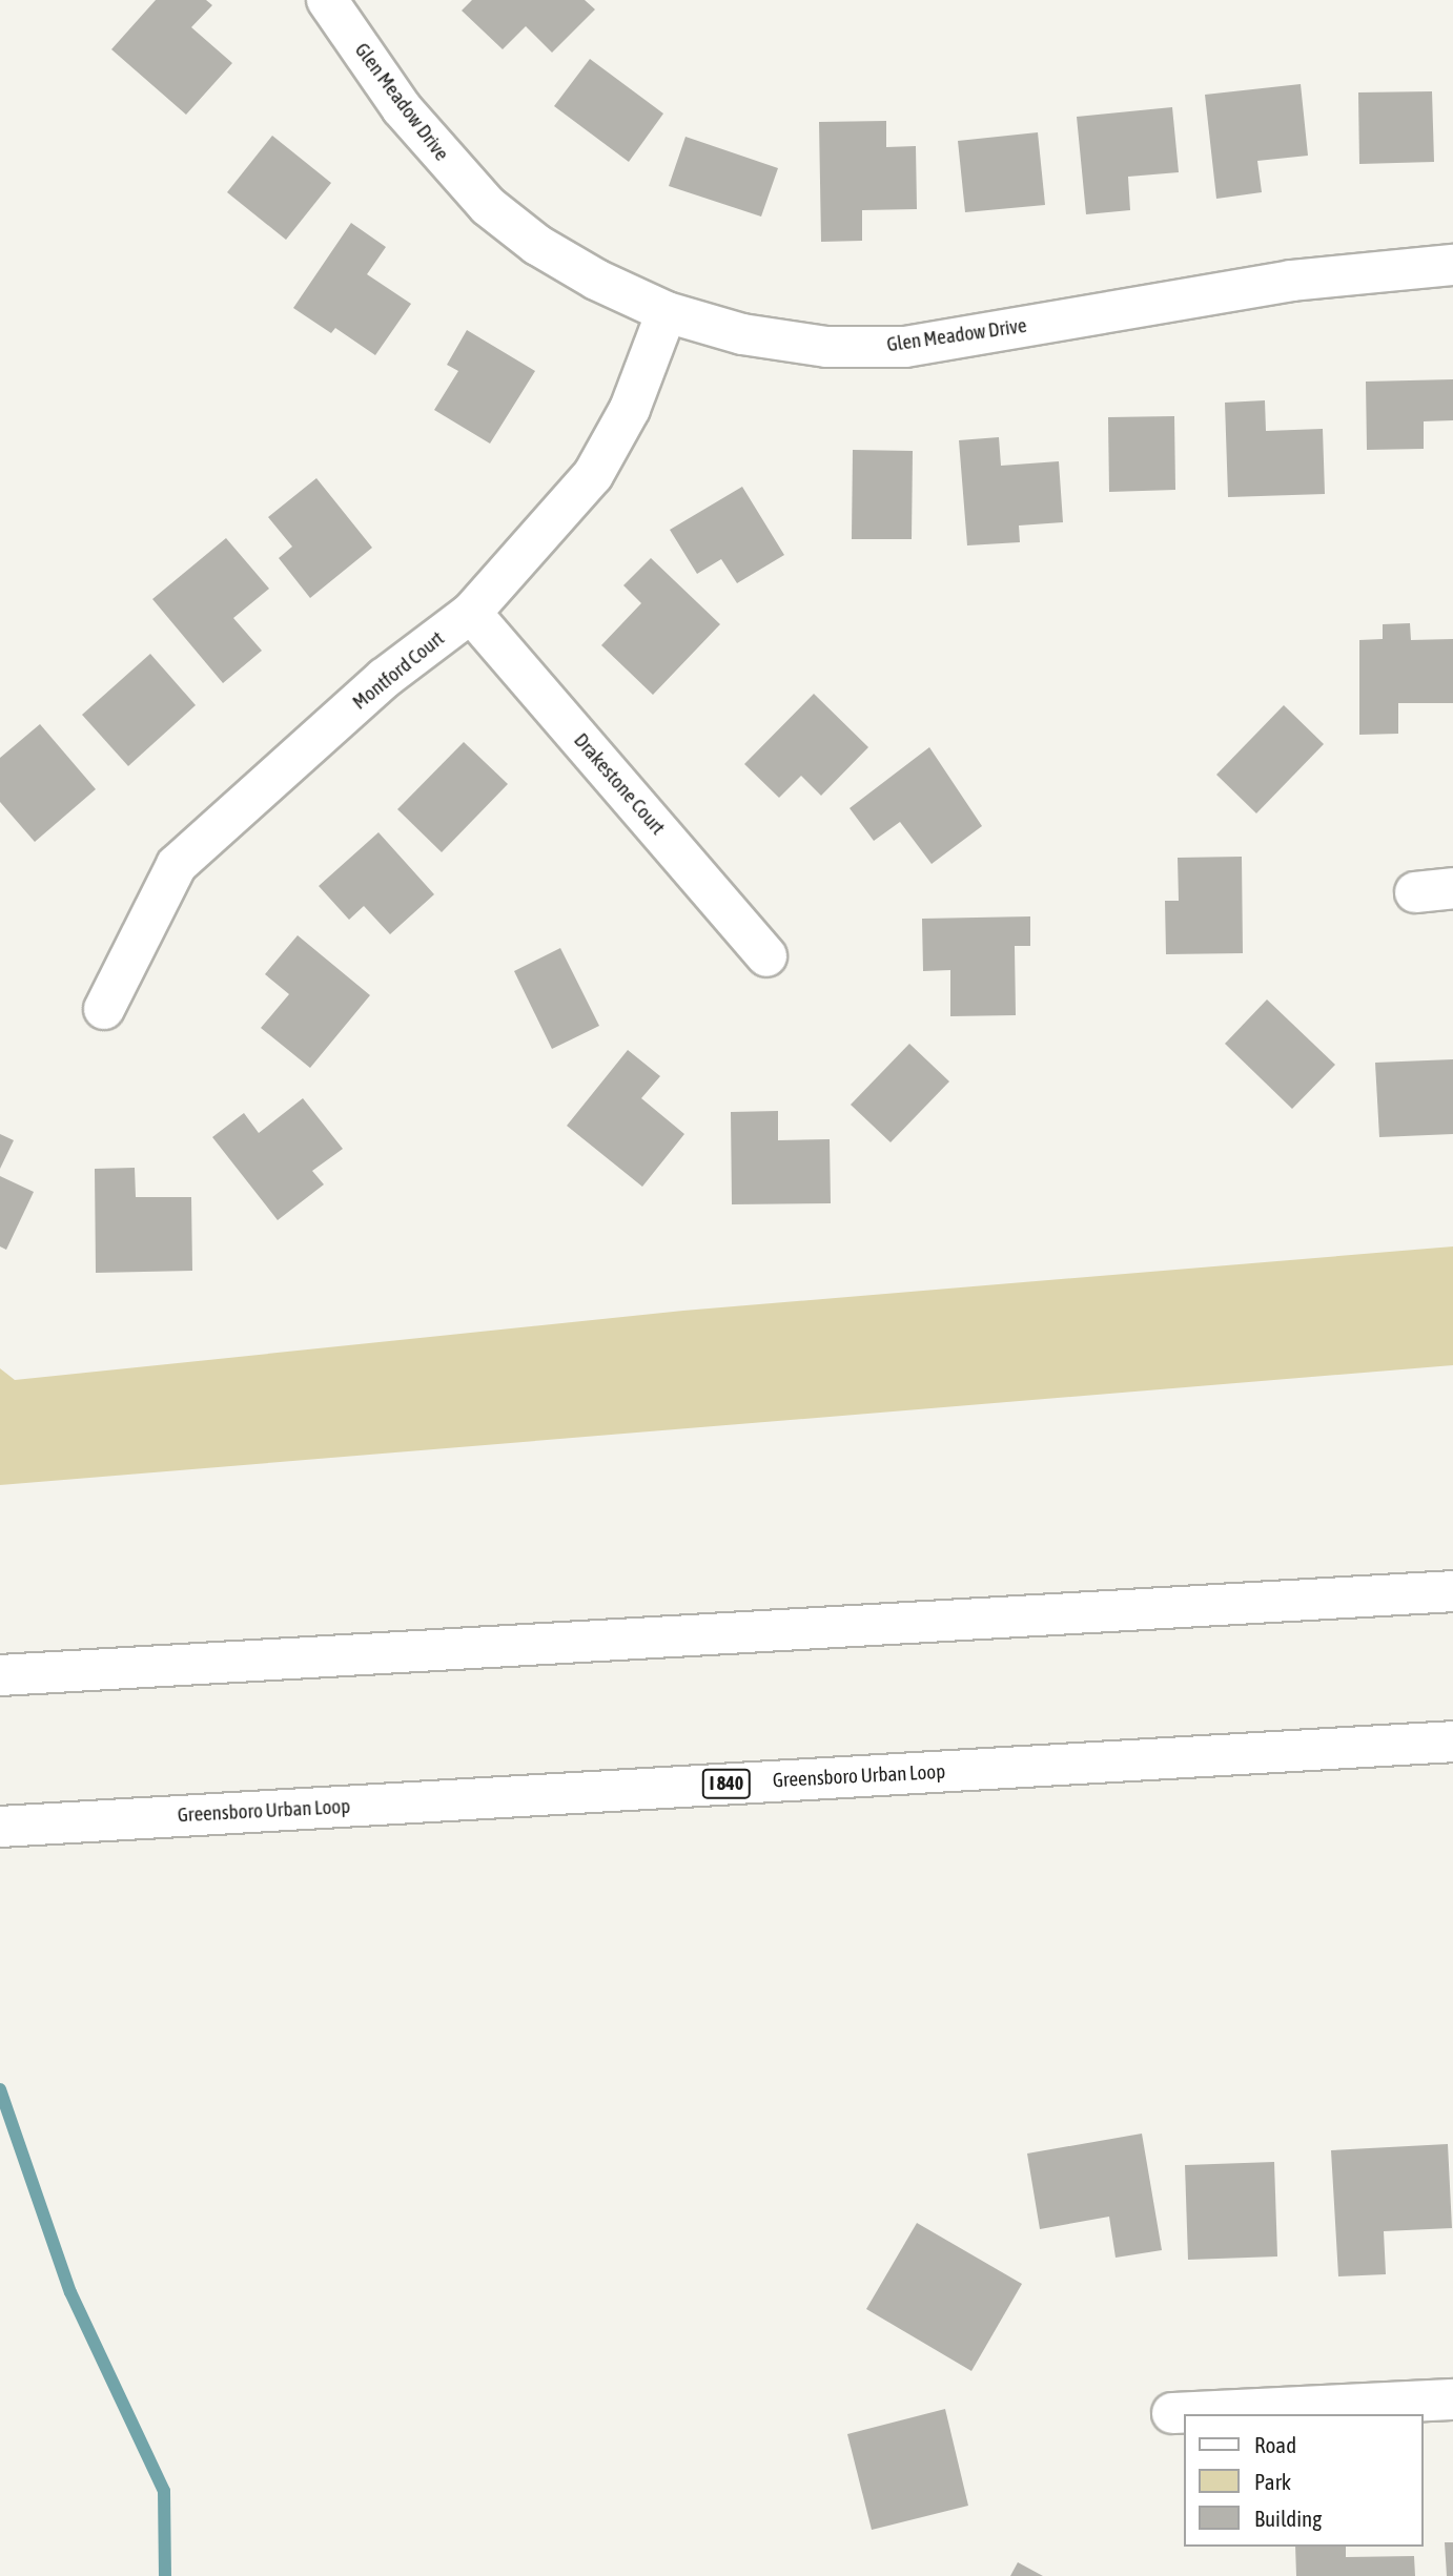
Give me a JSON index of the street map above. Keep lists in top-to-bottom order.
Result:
{
  "streets": {
    "main road": [
      "Glen Meadow Drive",
      "Montford Court",
      "Drakestone Court",
      "Greensboro Urban Loop",
      "I 840"
    ]
  },
  "crossings": [
    ["Glen Meadow Drive", "Montford Court"],
    ["Montford Court", "Drakestone Court"]
  ],
  "legend": ["Road", "Park", "Building"]
}
